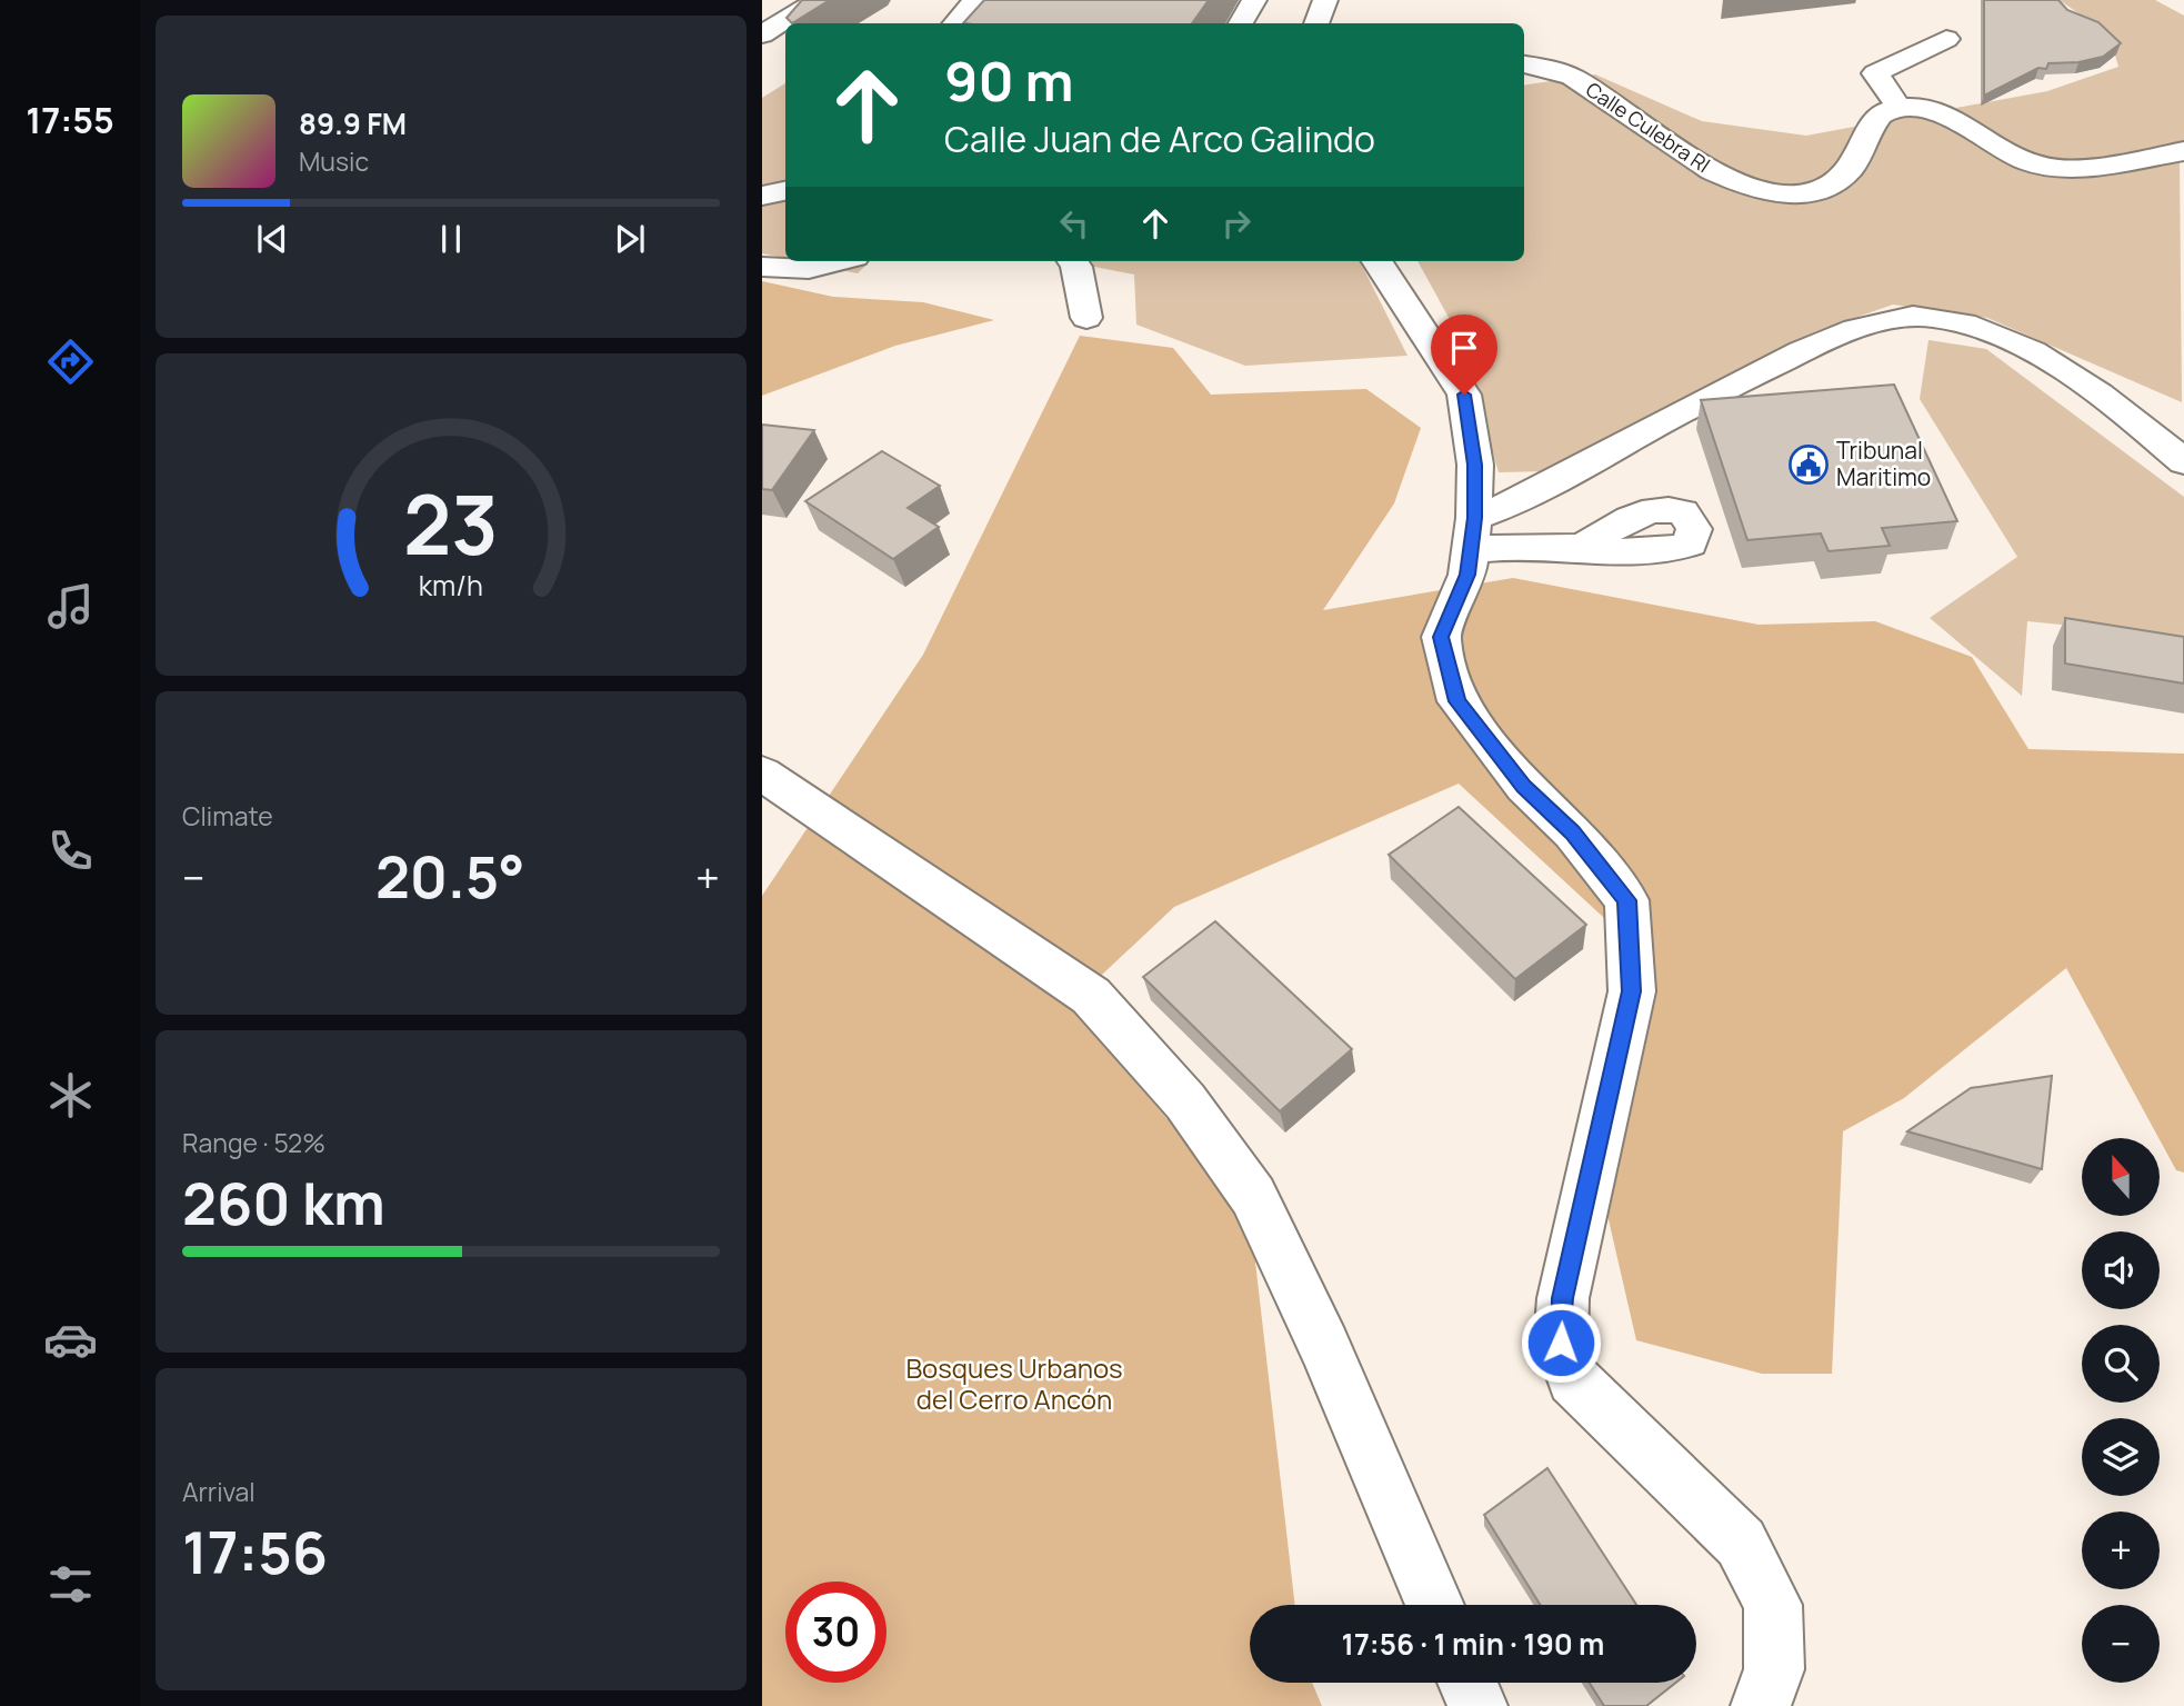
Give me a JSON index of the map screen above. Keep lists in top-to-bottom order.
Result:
{
  "streets": {
    "street": ["Calle Culebra Rl"]
  },
  "parks": ["Bosques Urbanos del Cerro Ancón"],
  "places": {
    "public building": ["Tribunal Maritimo"]
  },
  "north": "top",
  "page": {
    "tabs": "17:55",
    "turn": ["90 m", "Calle Juan de Arco Galindo"],
    "song": ["89.9 FM", "Music"],
    "tile": [
      "Climate",
      ["Range · 52%", "260 km"],
      ["Arrival", "17:56"]
    ],
    "heat": ["−", "20.5°", "+"],
    "map_buttons": ["+", "−"],
    "limit": "30",
    "trip": "17:56 · 1 min · 190 m",
    "gauge": ["23", "km/h"]
  }
}
